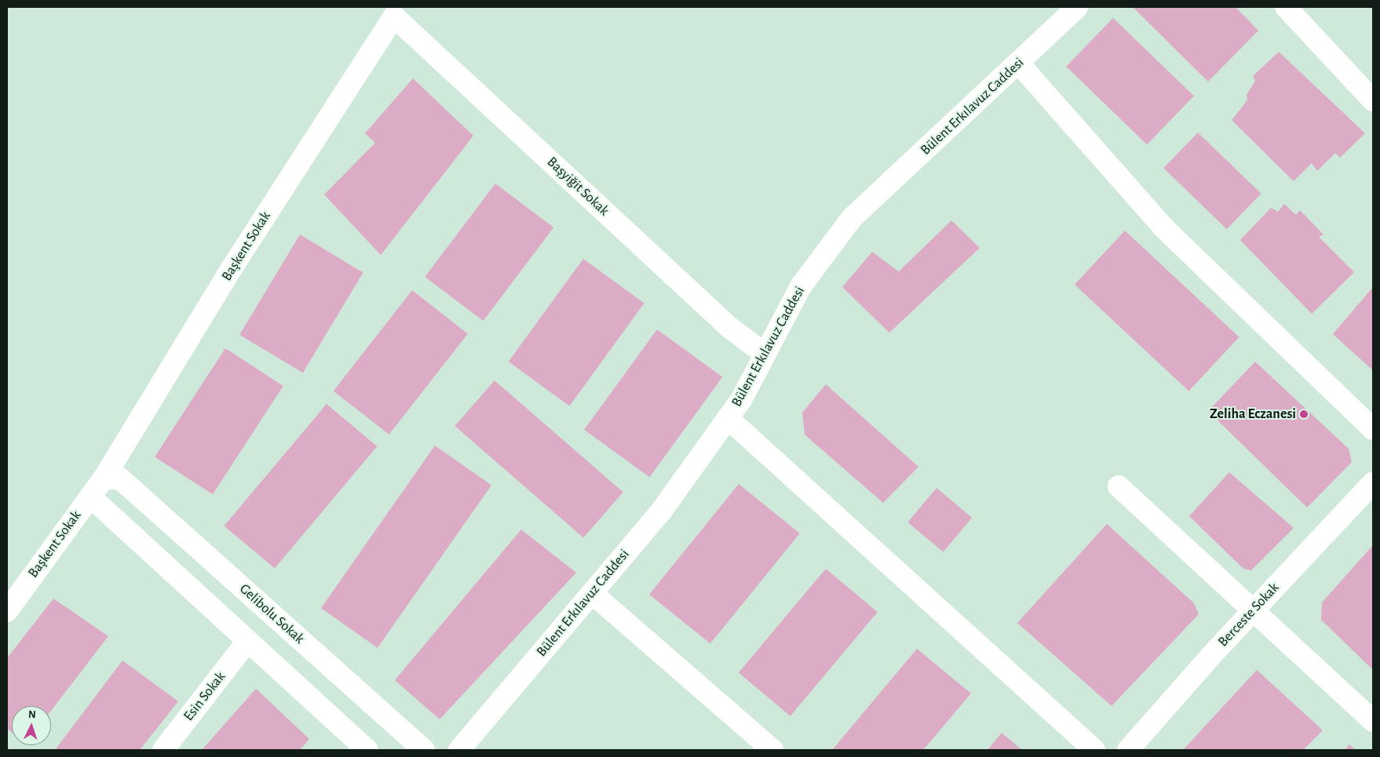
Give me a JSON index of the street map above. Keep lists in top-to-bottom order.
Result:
{
  "streets": {
    "street": [
      "Bülent Erkılavuz Caddesi",
      "Başyiğit Sokak",
      "Başkent Sokak",
      "Gelibolu Sokak",
      "Berceste Sokak",
      "Esin Sokak"
    ]
  },
  "crossings": [
    ["Bülent Erkılavuz Caddesi", "Başyiğit Sokak"],
    ["Başyiğit Sokak", "Başkent Sokak"],
    ["Başkent Sokak", "Gelibolu Sokak"]
  ],
  "places": ["Zeliha Eczanesi"],
  "north": "top"
}
